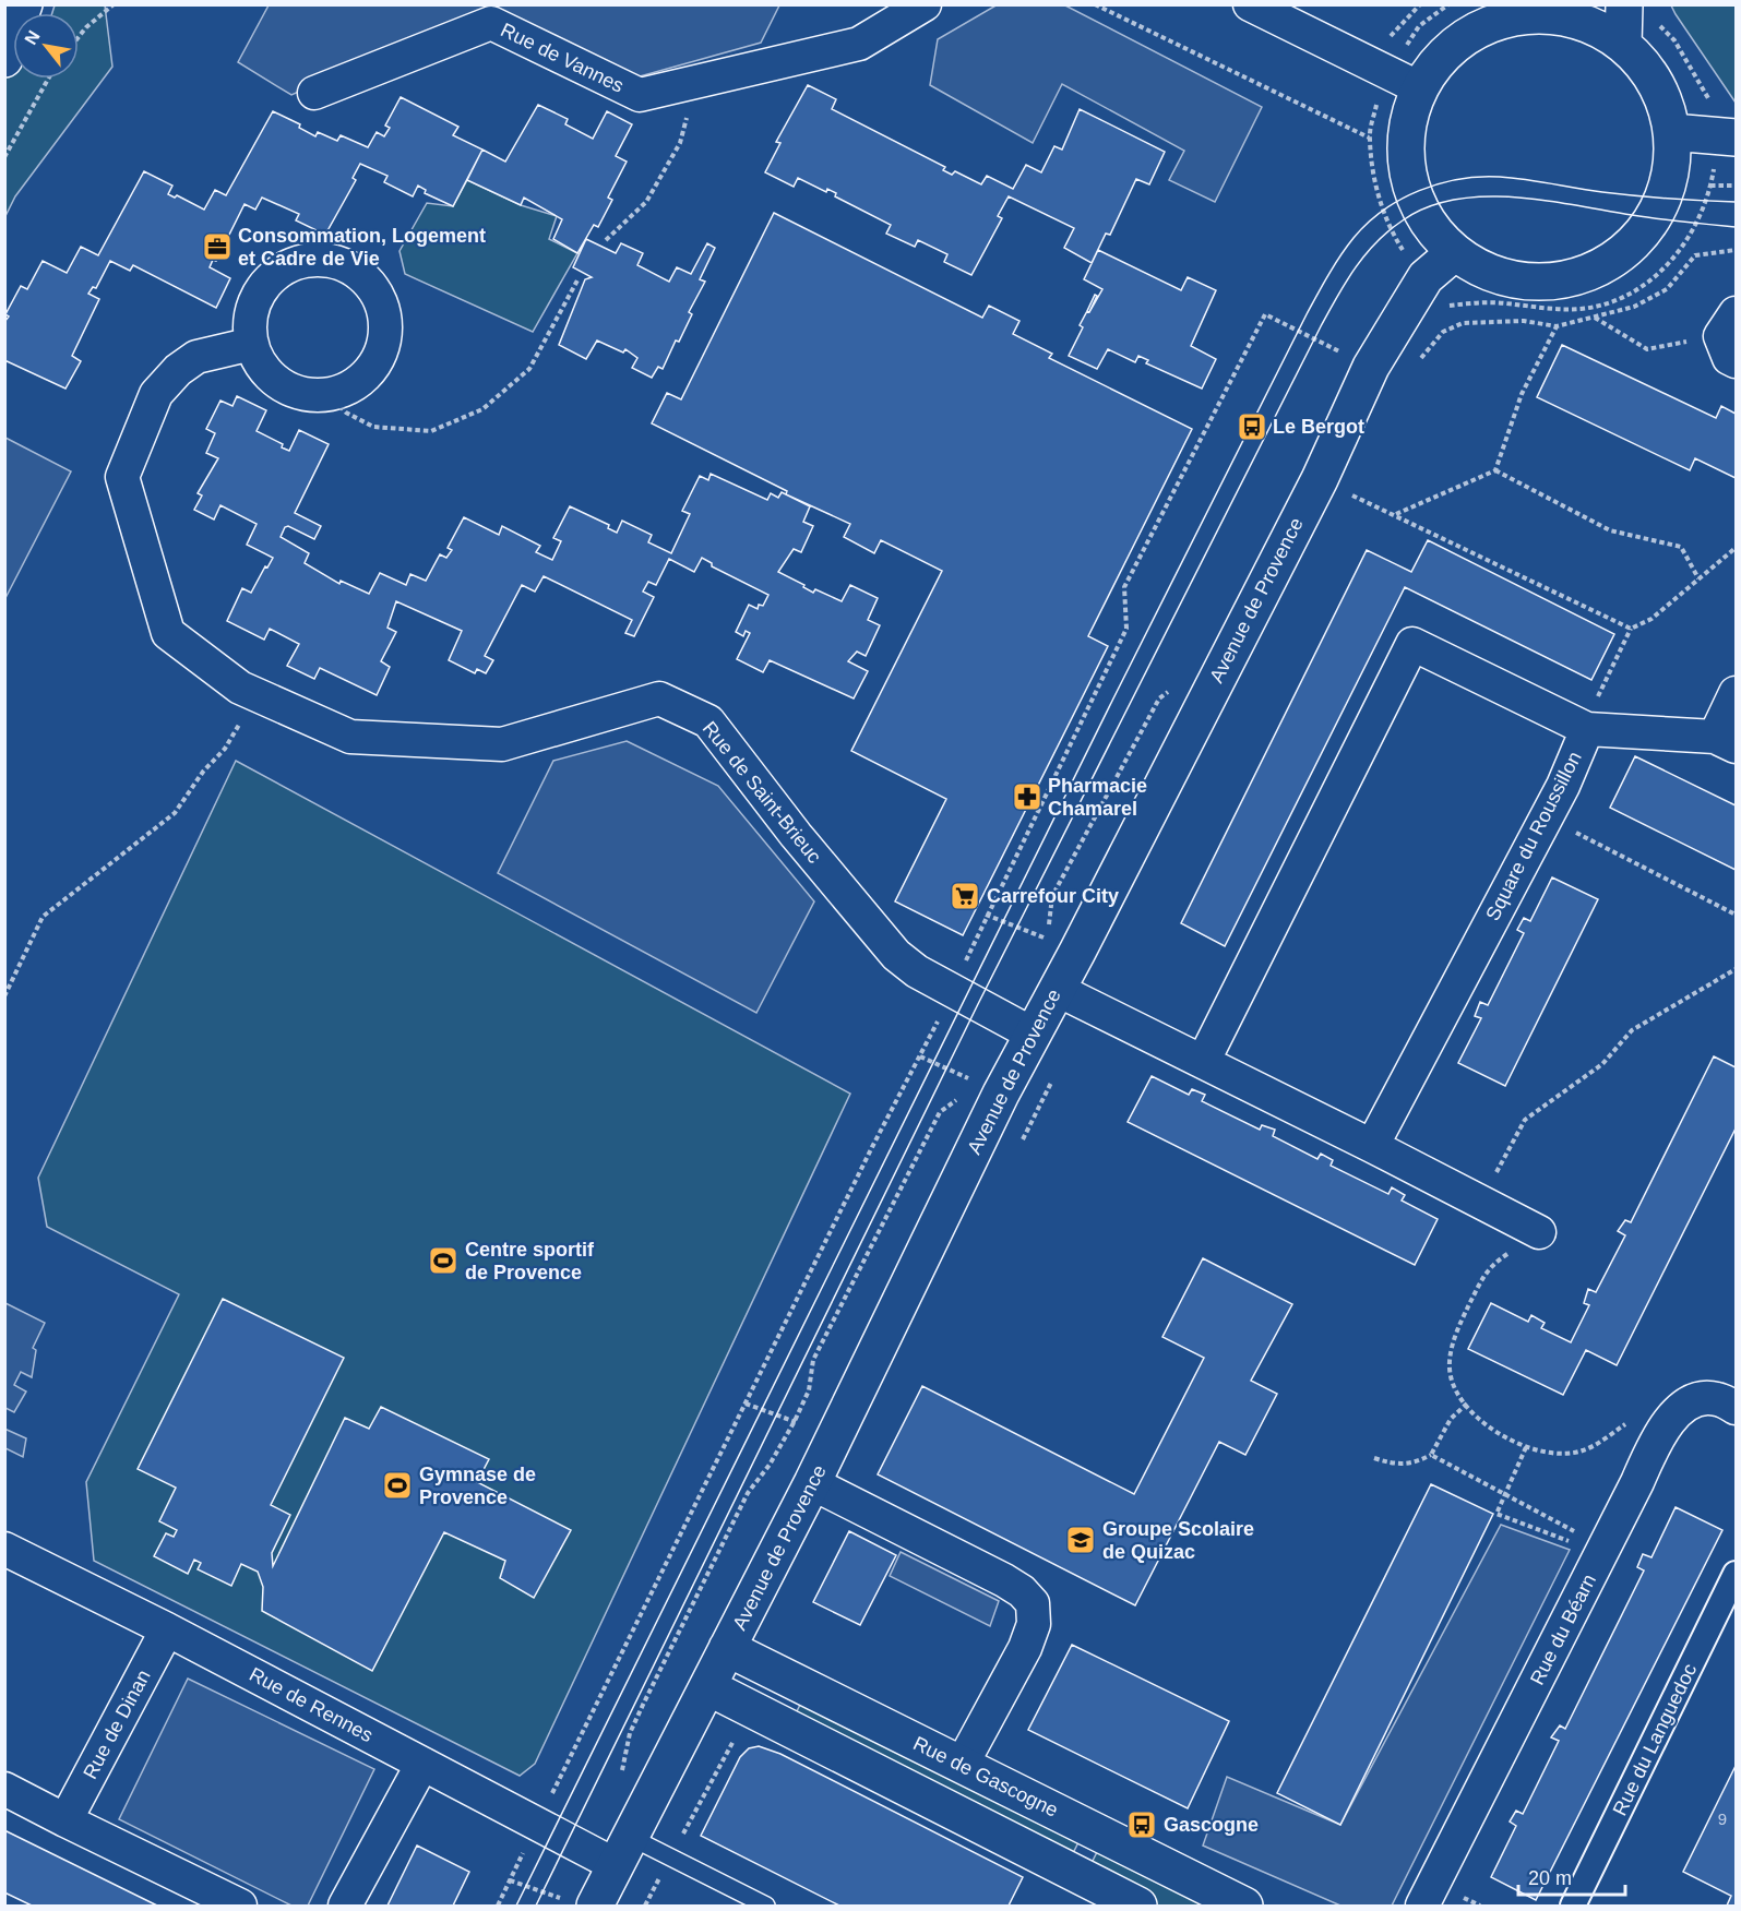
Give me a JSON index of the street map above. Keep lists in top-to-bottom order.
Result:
{
  "streets": {
    "street": [
      "Rue de Vannes",
      "Avenue de Provence",
      "Rue de Saint-Brieuc",
      "Square du Roussillon",
      "Rue du Béarn",
      "Rue de Rennes",
      "Rue de Dinan",
      "Rue du Languedoc",
      "Rue de Gascogne"
    ]
  },
  "crossings": [
    ["Avenue de Provence", "Rue de Saint-Brieuc"],
    ["Avenue de Provence", "Rue de Rennes"],
    ["Avenue de Provence", "Rue de Gascogne"],
    ["Rue de Rennes", "Rue de Dinan"]
  ],
  "places": {
    "office": ["Consommation, Logement et Cadre de Vie"],
    "bus stop": ["Le Bergot", "Gascogne"],
    "pharmacy": ["Pharmacie Chamarel"],
    "supermarket": ["Carrefour City"],
    "sports": ["Centre sportif de Provence", "Gymnase de Provence"],
    "school or university": ["Groupe Scolaire de Quizac"]
  },
  "house_numbers": ["9"],
  "scale_bar": "20 m",
  "north": "top left"
}
